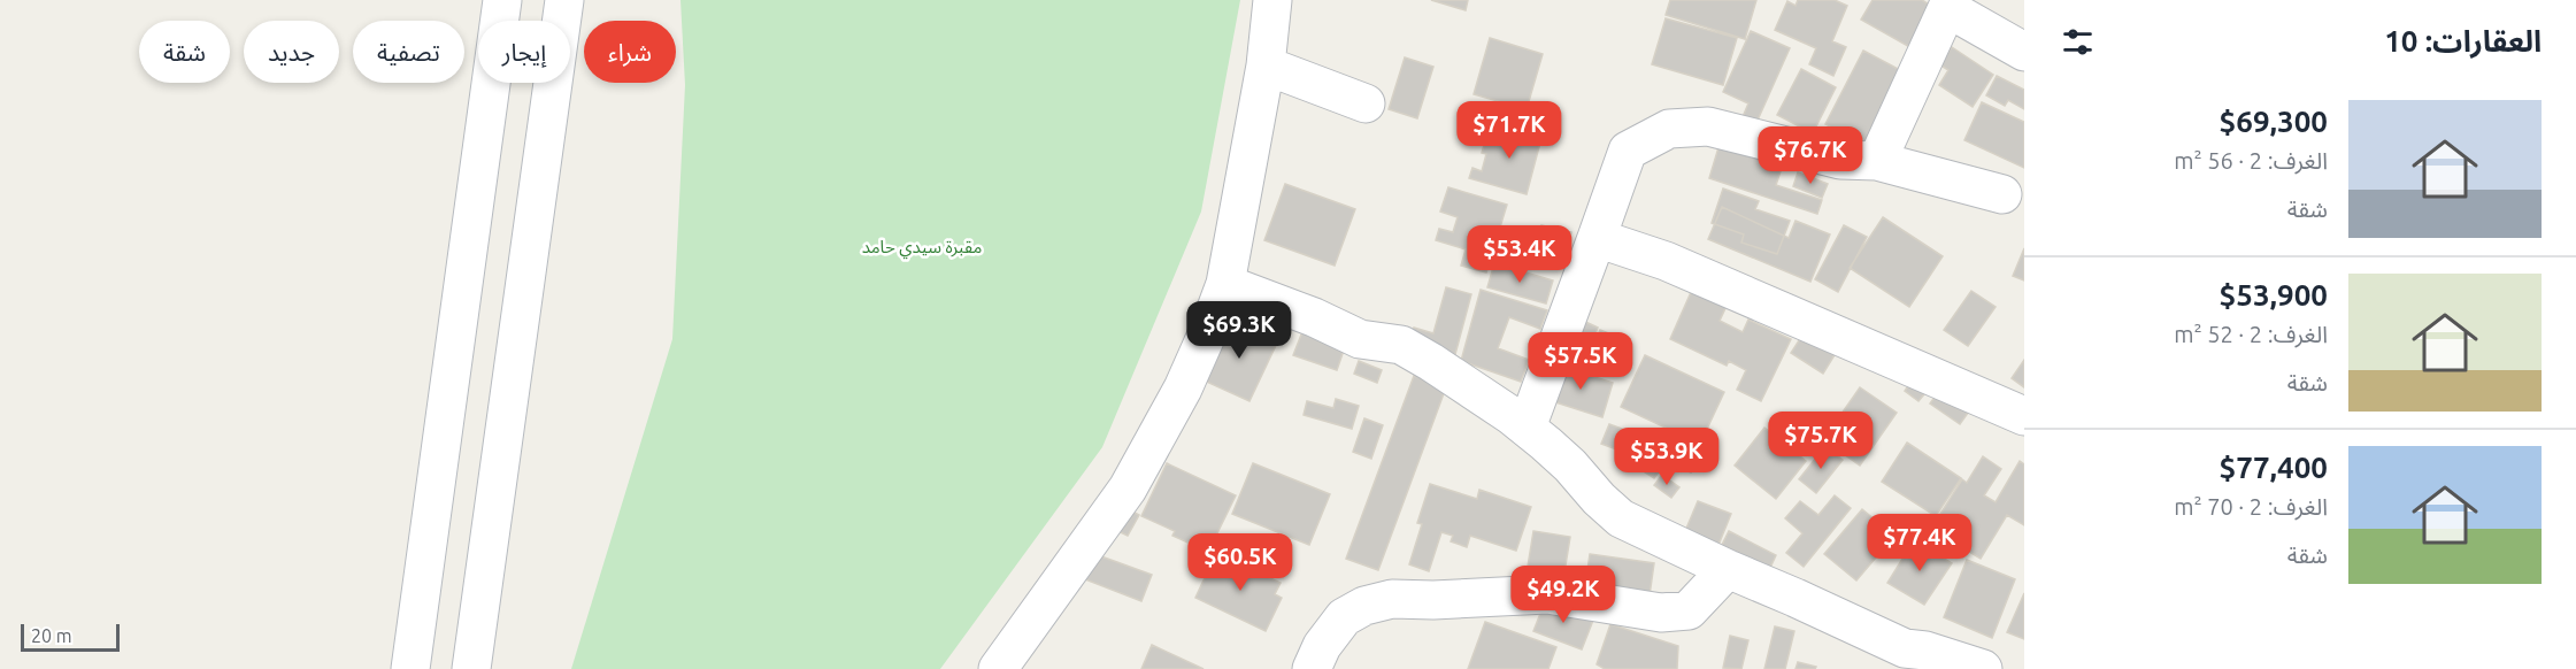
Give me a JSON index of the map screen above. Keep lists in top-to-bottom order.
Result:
{
  "parks": ["مقبرة سيدي حامد"],
  "scale_bar": "20 m",
  "page": {
    "heading": "العقارات: 10",
    "chip": [
      "شراء",
      "إيجار",
      "تصفية",
      "جديد",
      "شقة"
    ],
    "list": [
      {
        "name": "$69,300",
        "note": "الغرف: 2 · 56 m² · شقة"
      },
      {
        "name": "$53,900",
        "note": "الغرف: 2 · 52 m² · شقة"
      },
      {
        "name": "$77,400",
        "note": "الغرف: 2 · 70 m² · شقة"
      }
    ],
    "price": [
      "$71.7K",
      "$76.7K",
      "$53.4K",
      "$69.3K",
      "$57.5K",
      "$75.7K",
      "$53.9K",
      "$77.4K",
      "$60.5K",
      "$49.2K"
    ],
    "scale": "20 m"
  }
}
